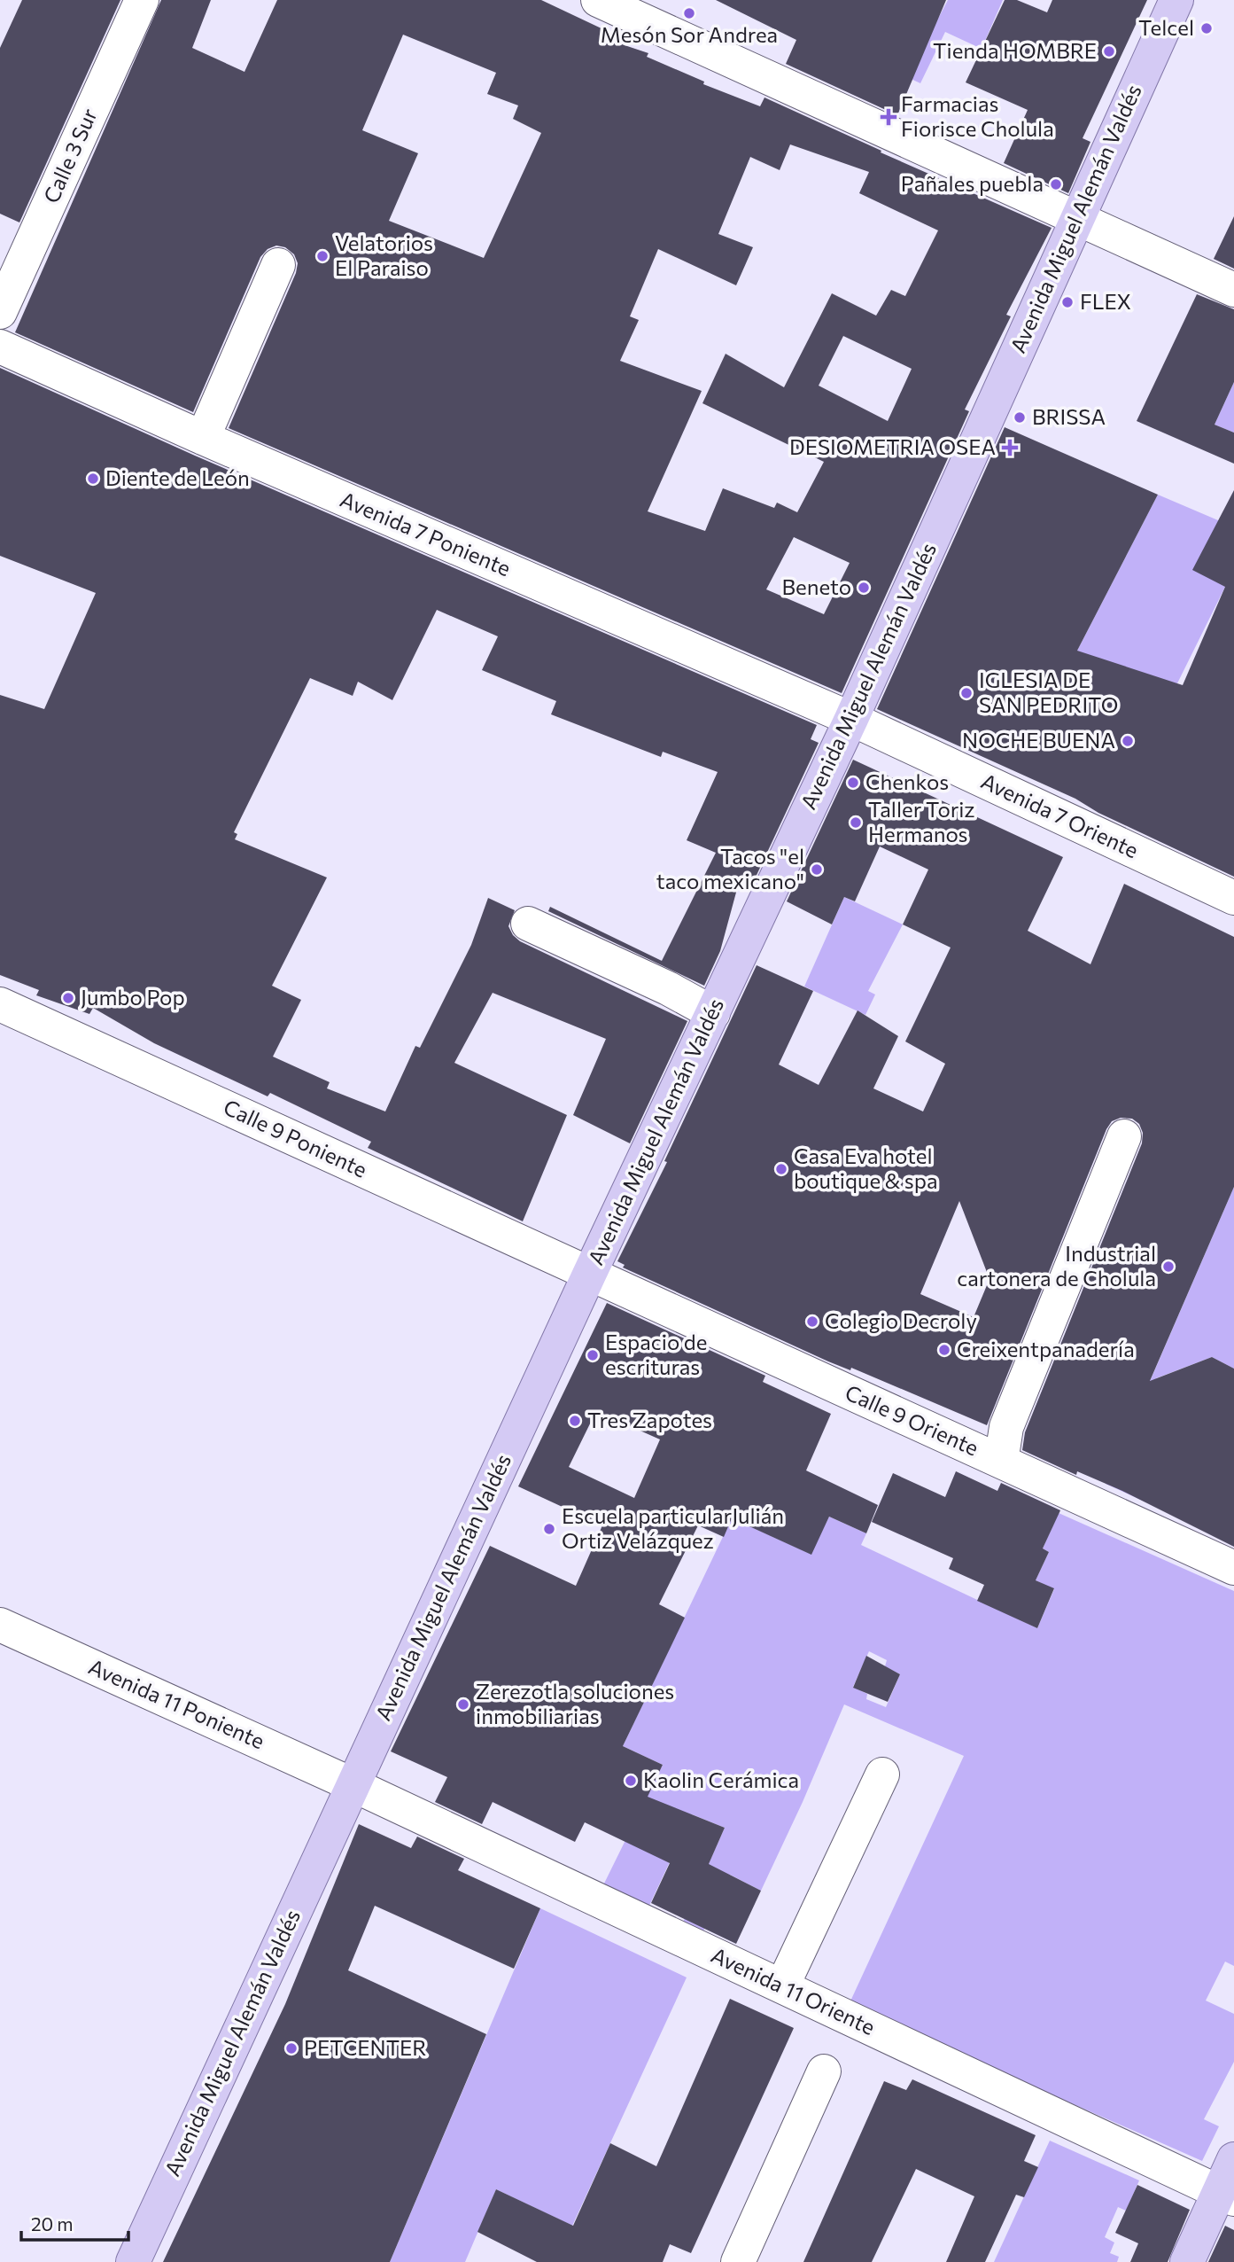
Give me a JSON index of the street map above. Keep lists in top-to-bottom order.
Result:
{
  "streets": {
    "main road": ["Avenida Miguel Alemán Valdés"],
    "street": [
      "Calle 3 Sur",
      "Avenida 7 Poniente",
      "Avenida 7 Oriente",
      "Calle 9 Poniente",
      "Calle 9 Oriente",
      "Avenida 11 Poniente",
      "Avenida 11 Oriente"
    ]
  },
  "crossings": [
    ["Avenida Miguel Alemán Valdés", "Avenida 7 Poniente"],
    ["Avenida Miguel Alemán Valdés", "Avenida 7 Oriente"],
    ["Avenida Miguel Alemán Valdés", "Calle 9 Poniente"],
    ["Avenida Miguel Alemán Valdés", "Calle 9 Oriente"],
    ["Avenida Miguel Alemán Valdés", "Avenida 11 Poniente"],
    ["Avenida Miguel Alemán Valdés", "Avenida 11 Oriente"],
    ["Avenida 7 Poniente", "Avenida 7 Oriente"],
    ["Calle 9 Poniente", "Calle 9 Oriente"],
    ["Avenida 11 Poniente", "Avenida 11 Oriente"]
  ],
  "places": {
    "other": [
      "Mesón Sor Andrea",
      "Telcel",
      "Tienda HOMBRE",
      "Pañales puebla",
      "Velatorios El Paraiso",
      "FLEX",
      "BRISSA",
      "Diente de León",
      "Beneto",
      "IGLESIA DE SAN PEDRITO",
      "NOCHE BUENA",
      "Chenkos",
      "Taller Toriz Hermanos",
      "Tacos \"el taco mexicano\"",
      "Jumbo Pop",
      "Casa Eva hotel boutique & spa",
      "Industrial cartonera de Cholula",
      "Colegio Decroly",
      "Creixentpanadería",
      "Espacio de escrituras",
      "Tres Zapotes",
      "Escuela particularJulián Ortiz Velázquez",
      "Zerezotla soluciones inmobiliarias",
      "Kaolin Cerámica",
      "PETCENTER"
    ],
    "health": ["Farmacias Fiorisce Cholula", "DESIOMETRIA OSEA"]
  },
  "scale_bar": "20 m"
}
